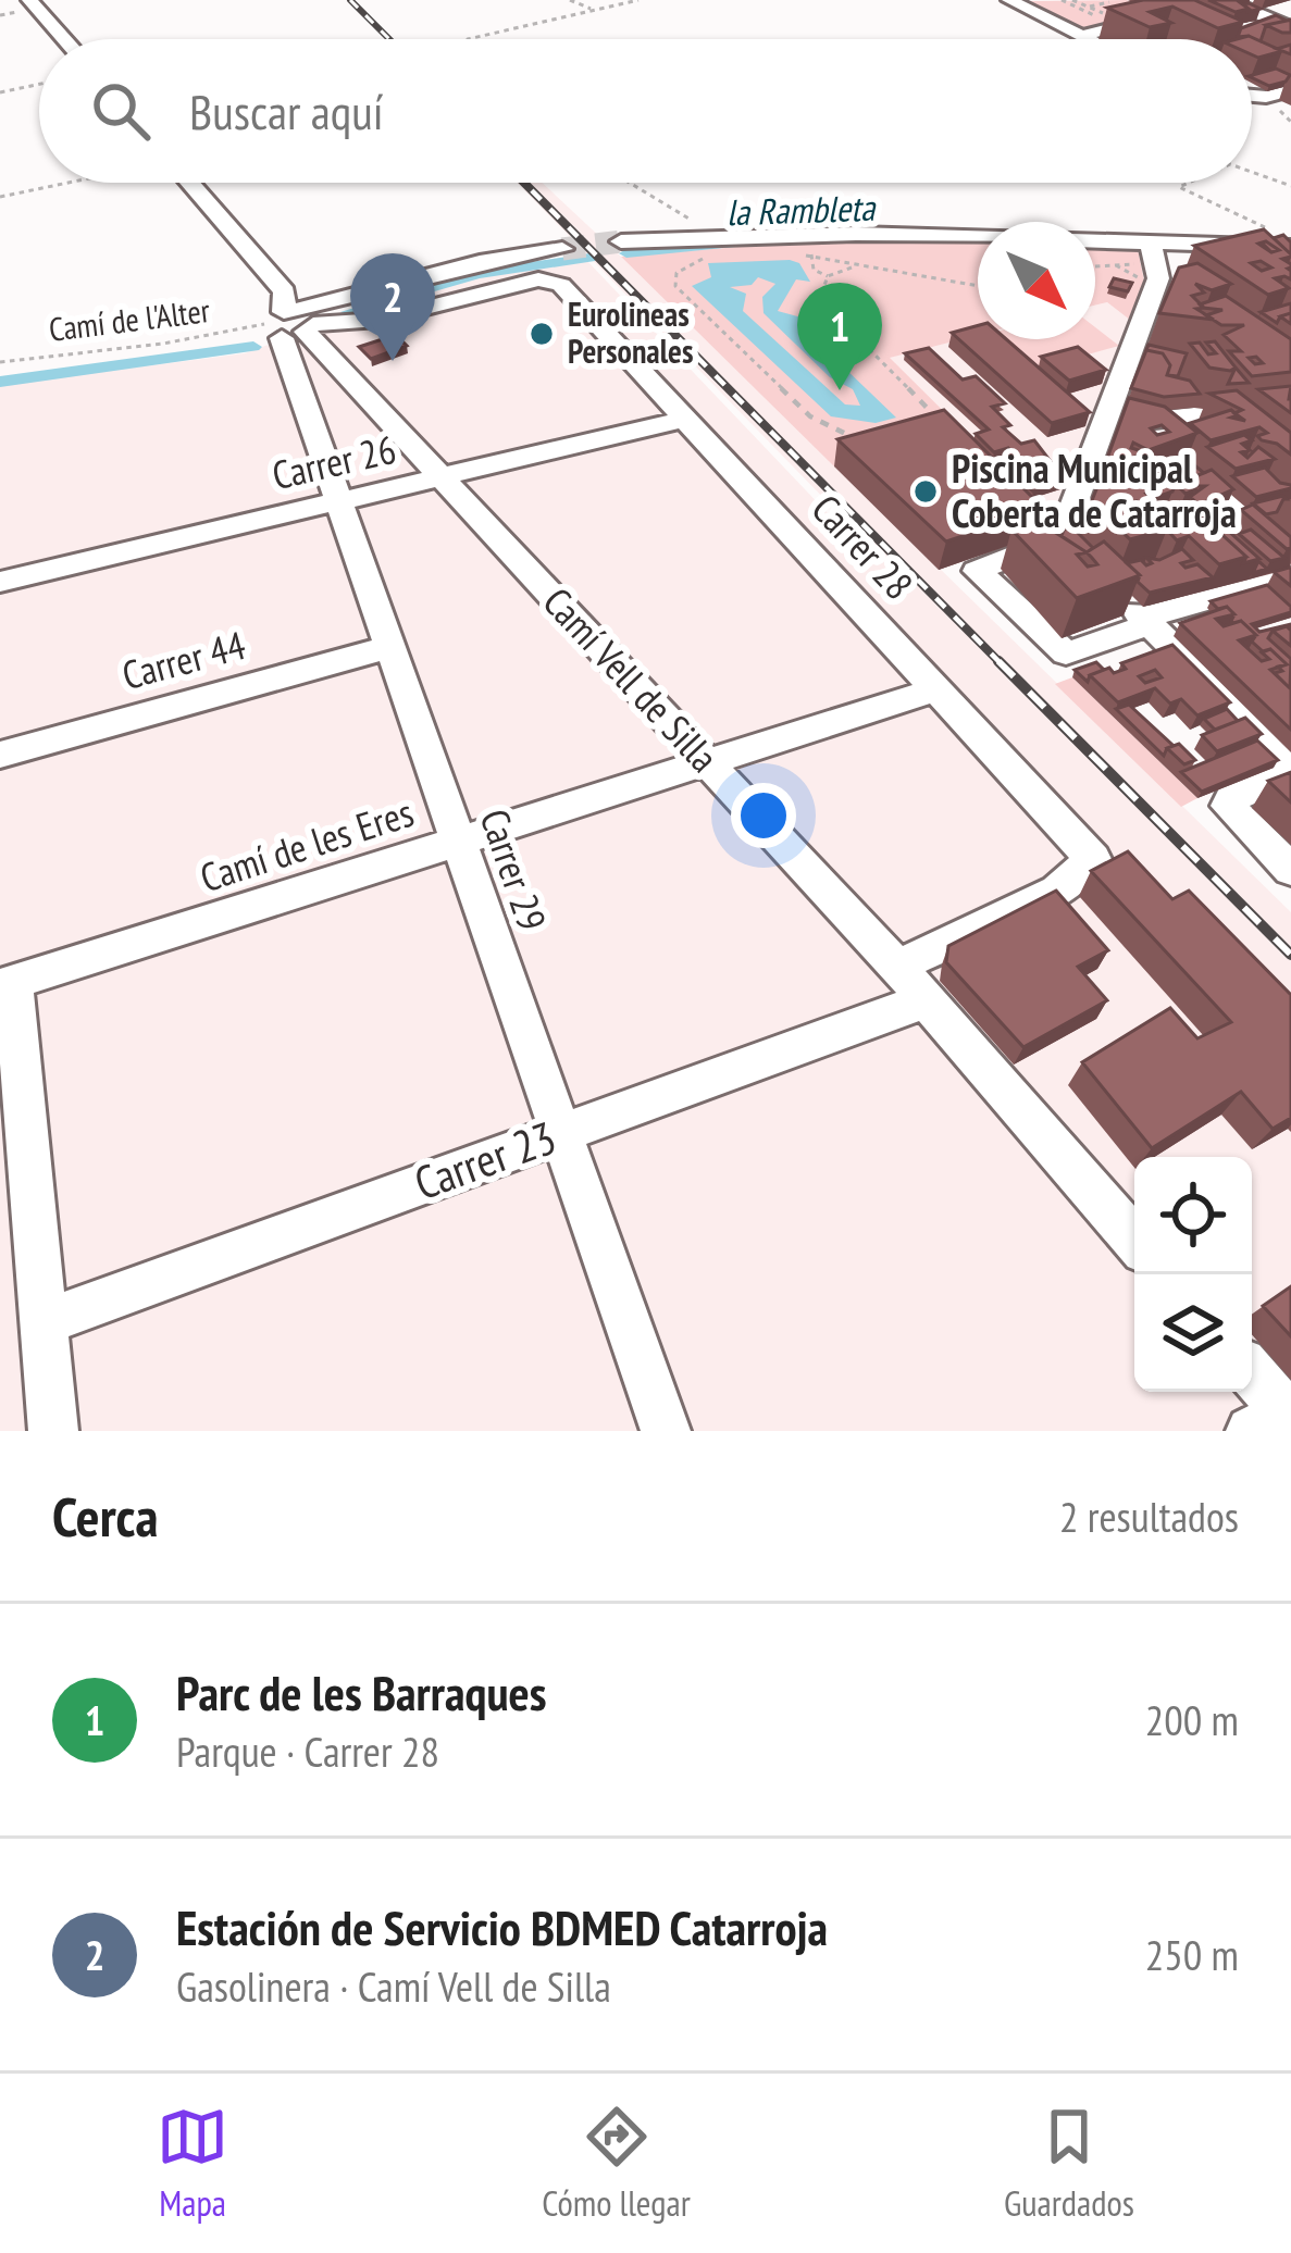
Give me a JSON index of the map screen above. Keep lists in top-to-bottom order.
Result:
{
  "streets": {
    "street": [
      "Carrer 26",
      "Carrer 28",
      "Carrer 44",
      "Camí Vell de Silla",
      "Camí de les Eres",
      "Carrer 29",
      "Carrer 23"
    ],
    "path": ["Camí de l'Alter"]
  },
  "crossings": [
    ["Camí de l'Alter", "Camí Vell de Silla"],
    ["Camí de l'Alter", "Carrer 29"],
    ["Carrer 26", "Carrer 28"],
    ["Carrer 26", "Camí Vell de Silla"],
    ["Carrer 26", "Carrer 29"],
    ["Carrer 28", "Camí Vell de Silla"],
    ["Carrer 28", "Camí de les Eres"],
    ["Carrer 44", "Carrer 29"],
    ["Camí Vell de Silla", "Camí de les Eres"],
    ["Camí Vell de Silla", "Carrer 29"],
    ["Camí Vell de Silla", "Carrer 23"],
    ["Camí de les Eres", "Carrer 29"],
    ["Carrer 29", "Carrer 23"]
  ],
  "water": ["la Rambleta"],
  "places": ["Eurolineas Personales", "Piscina Municipal Coberta de Catarroja"],
  "north": "bottom right",
  "page": {
    "search": "Buscar aquí",
    "pins": ["2", "1"],
    "heading": ["Cerca", "2 resultados"],
    "list": [
      {
        "mark": "1",
        "name": "Parc de les Barraques",
        "note": "Parque · Carrer 28",
        "value": "200 m"
      },
      {
        "mark": "2",
        "name": "Estación de Servicio BDMED Catarroja",
        "note": "Gasolinera · Camí Vell de Silla",
        "value": "250 m"
      }
    ],
    "nav": ["Mapa", "Cómo llegar", "Guardados"]
  }
}
